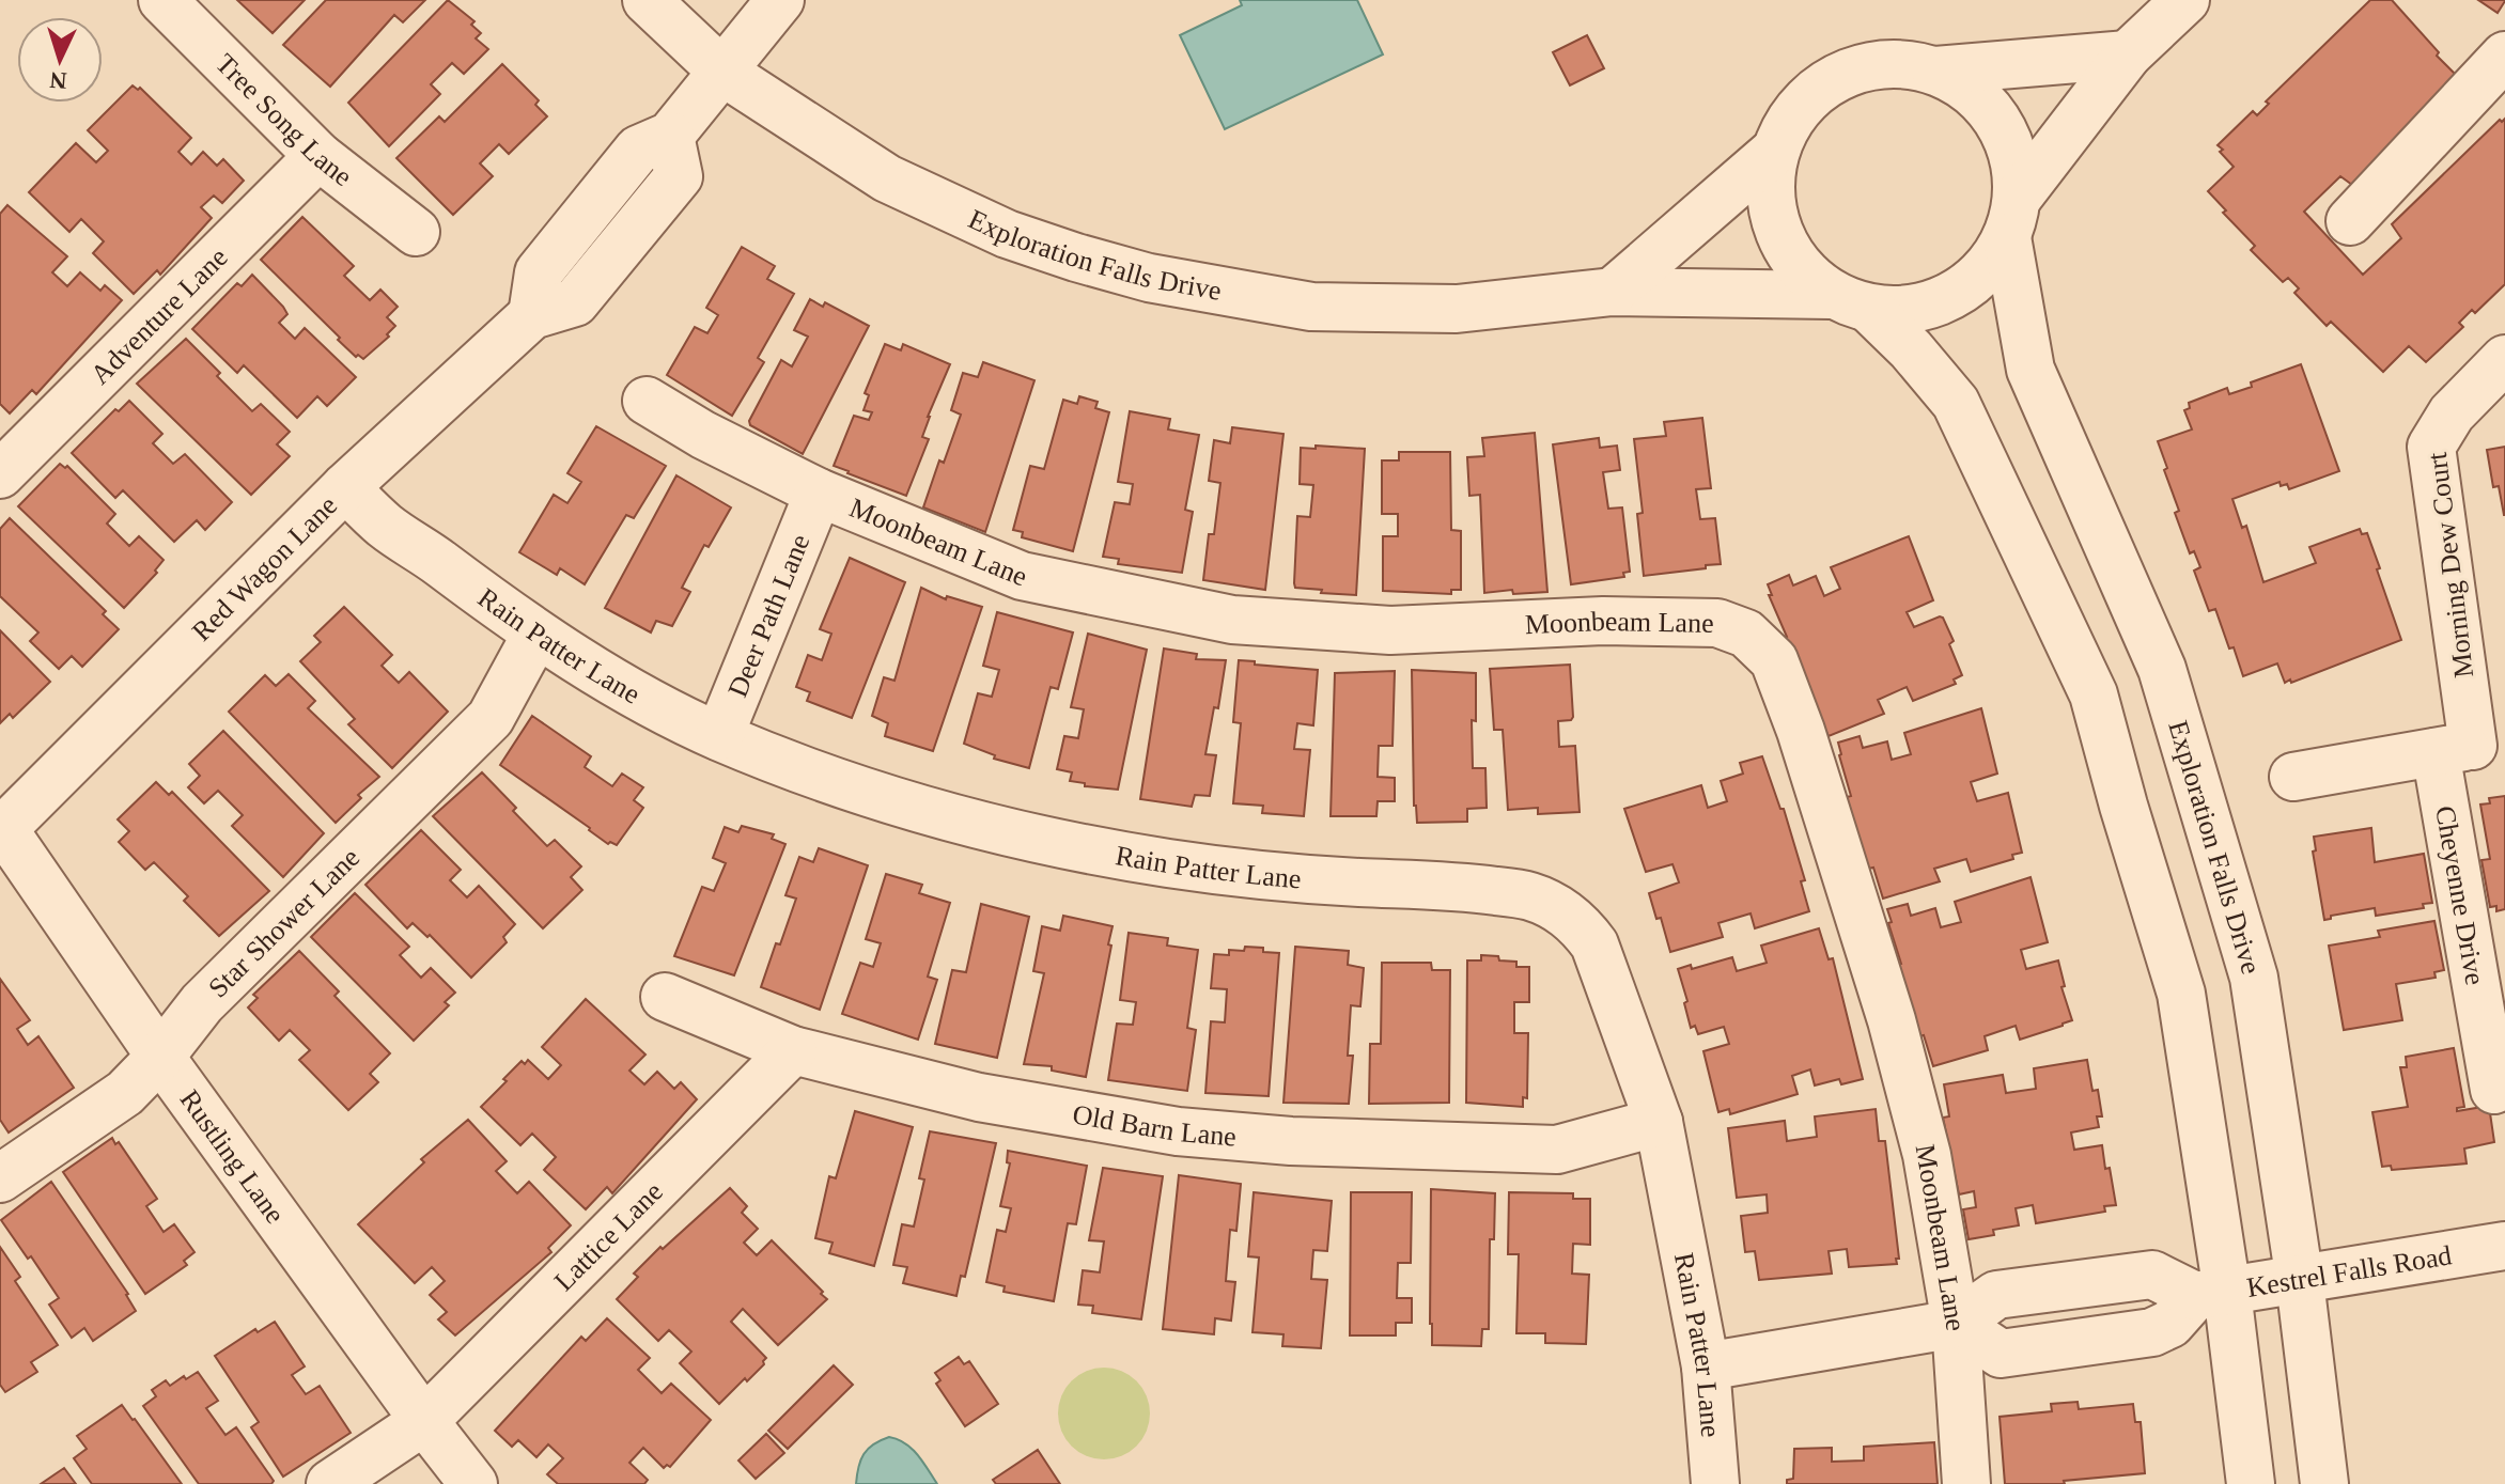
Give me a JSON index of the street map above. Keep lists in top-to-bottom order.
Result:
{
  "streets": {
    "street": [
      "Tree Song Lane",
      "Exploration Falls Drive",
      "Adventure Lane",
      "Moonbeam Lane",
      "Morning Dew Court",
      "Red Wagon Lane",
      "Deer Path Lane",
      "Rain Patter Lane",
      "Cheyenne Drive",
      "Star Shower Lane",
      "Old Barn Lane",
      "Rustling Lane",
      "Lattice Lane",
      "Kestrel Falls Road"
    ]
  },
  "crossings": [
    ["Tree Song Lane", "Adventure Lane"],
    ["Exploration Falls Drive", "Red Wagon Lane"],
    ["Exploration Falls Drive", "Kestrel Falls Road"],
    ["Moonbeam Lane", "Deer Path Lane"],
    ["Morning Dew Court", "Cheyenne Drive"],
    ["Red Wagon Lane", "Rain Patter Lane"],
    ["Red Wagon Lane", "Rustling Lane"],
    ["Deer Path Lane", "Rain Patter Lane"],
    ["Rain Patter Lane", "Star Shower Lane"],
    ["Rain Patter Lane", "Old Barn Lane"],
    ["Star Shower Lane", "Rustling Lane"],
    ["Old Barn Lane", "Lattice Lane"],
    ["Rustling Lane", "Lattice Lane"]
  ],
  "north": "bottom"
}
